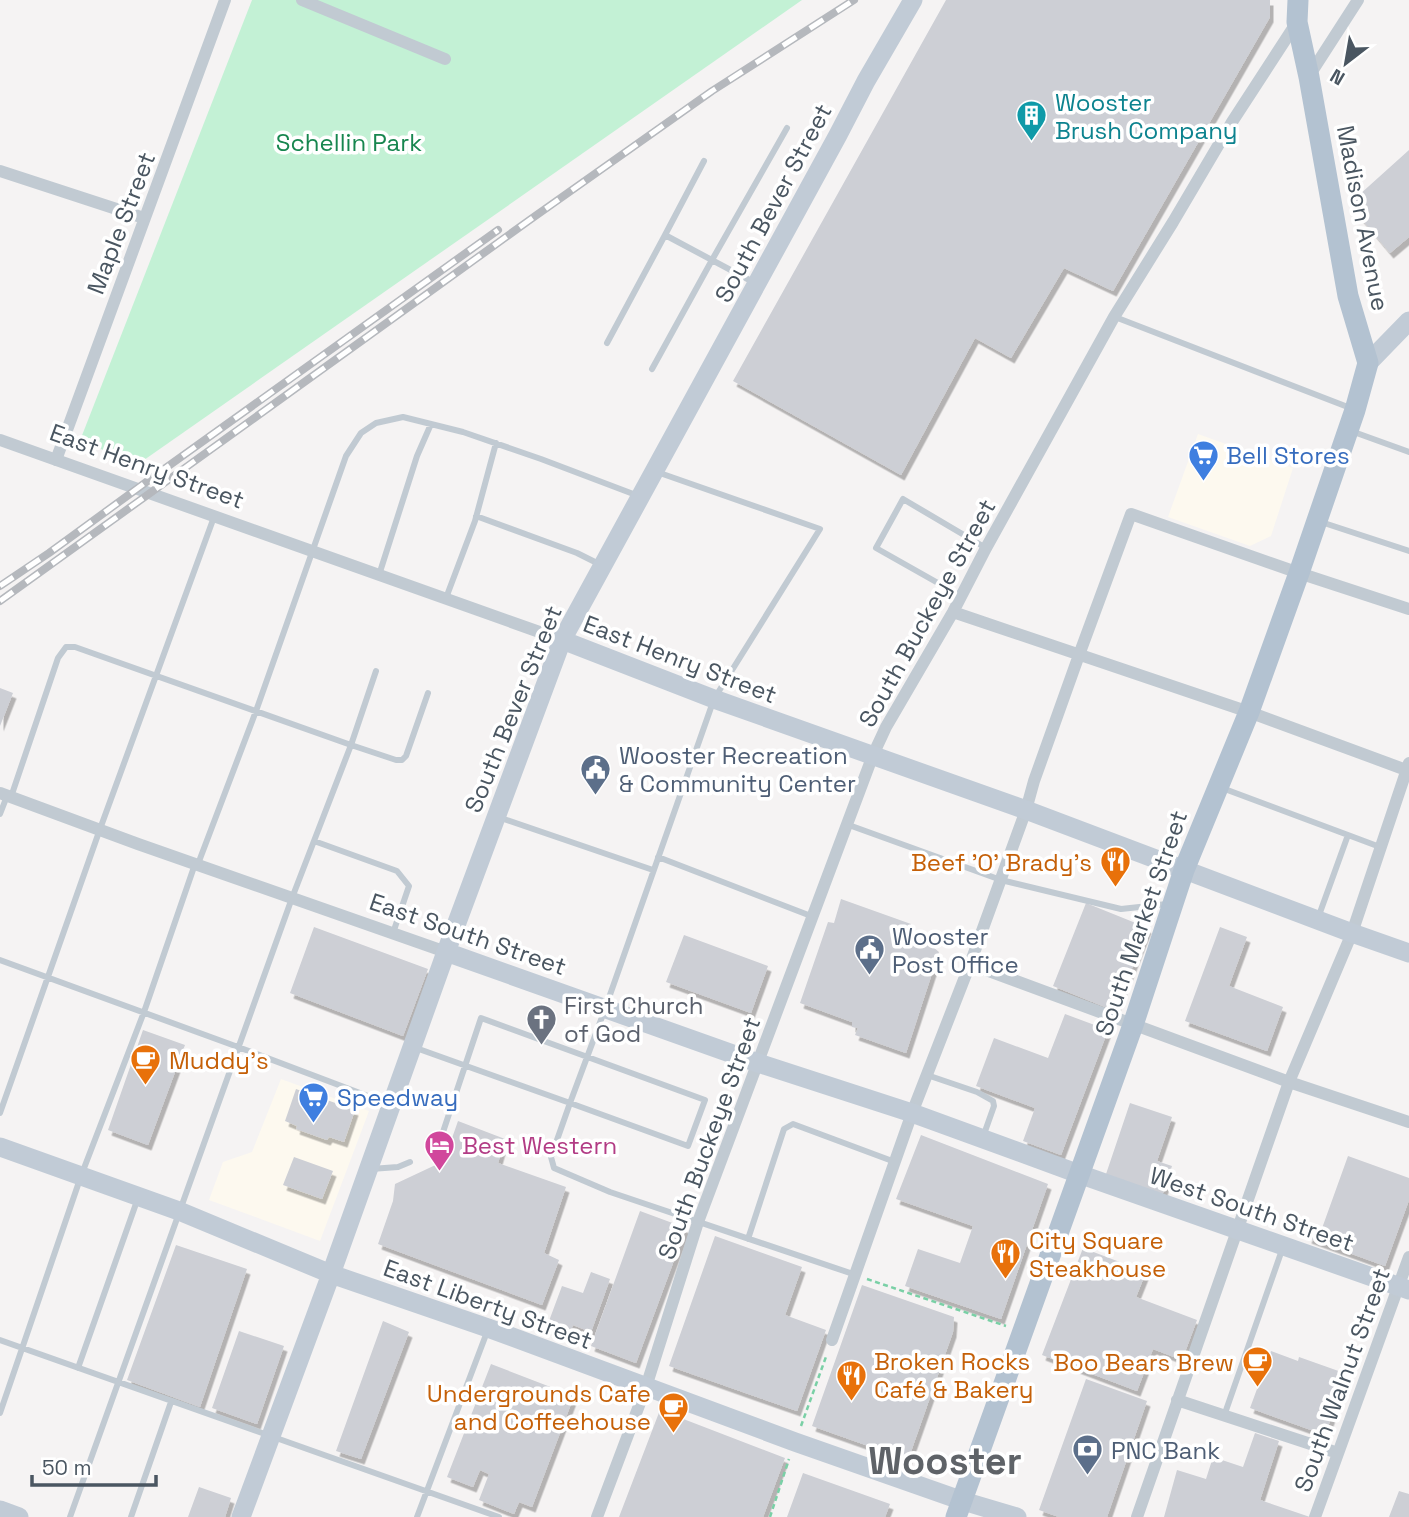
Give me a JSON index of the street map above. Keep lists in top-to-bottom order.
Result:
{
  "streets": {
    "main road": [
      "South Bever Street",
      "Madison Avenue",
      "East Henry Street",
      "South Market Street",
      "East South Street",
      "West South Street",
      "East Liberty Street"
    ],
    "street": ["Maple Street", "South Buckeye Street", "South Walnut Street"]
  },
  "crossings": [
    ["South Bever Street", "East Henry Street"],
    ["South Bever Street", "East South Street"],
    ["South Bever Street", "East Liberty Street"],
    ["Madison Avenue", "South Buckeye Street"],
    ["Madison Avenue", "South Market Street"],
    ["Maple Street", "East Henry Street"],
    ["East Henry Street", "South Buckeye Street"],
    ["East Henry Street", "South Market Street"],
    ["South Buckeye Street", "East South Street"],
    ["South Buckeye Street", "East Liberty Street"],
    ["South Market Street", "East South Street"],
    ["South Market Street", "West South Street"],
    ["South Market Street", "East Liberty Street"],
    ["East South Street", "West South Street"],
    ["West South Street", "South Walnut Street"]
  ],
  "districts": ["Wooster"],
  "parks": ["Schellin Park"],
  "places": {
    "building": ["Wooster Brush Company"],
    "supermarket": ["Bell Stores", "Speedway"],
    "public building": ["Wooster Recreation & Community Center", "Wooster Post Office"],
    "restaurant": ["Beef 'O' Brady's", "City Square Steakhouse", "Broken Rocks Café & Bakery"],
    "church": ["First Church of God"],
    "cafe": ["Muddy's", "Boo Bears Brew", "Undergrounds Cafe and Coffeehouse"],
    "hotel": ["Best Western"],
    "bank": ["PNC Bank"]
  },
  "scale_bar": "50 m",
  "north": "bottom left"
}
